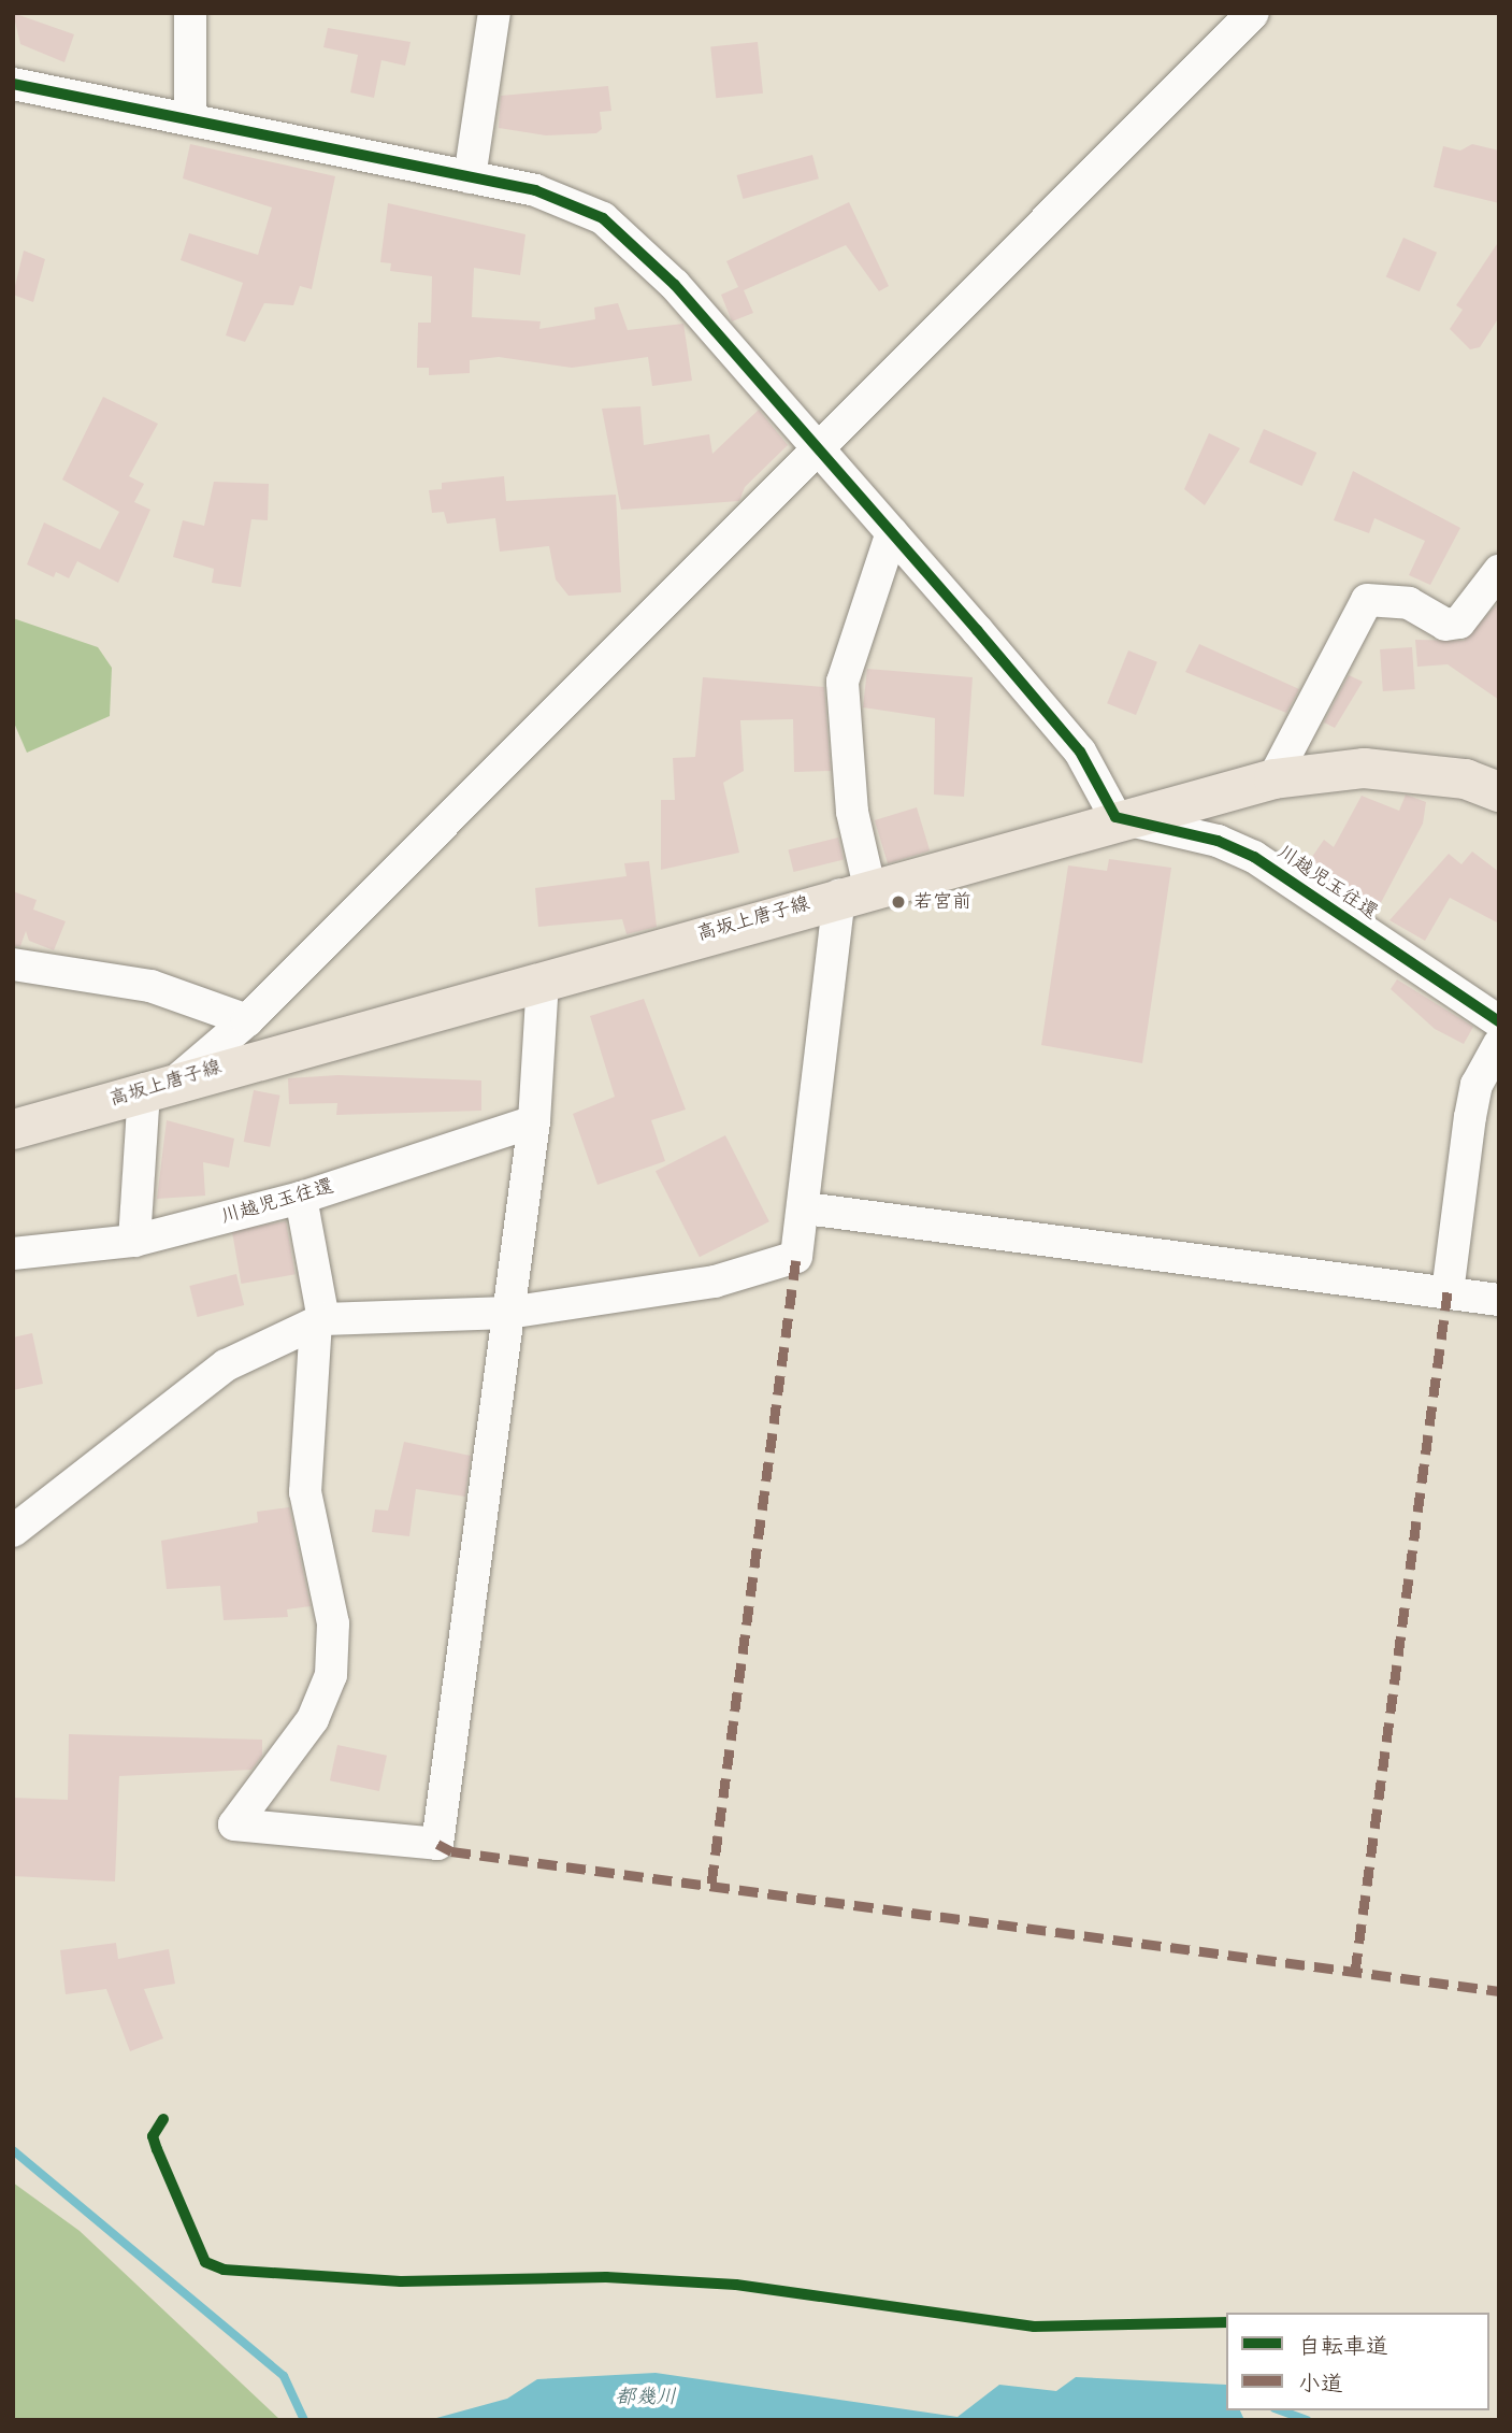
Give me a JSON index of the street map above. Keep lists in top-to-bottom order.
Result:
{
  "streets": {
    "main road": ["高坂上唐子線"],
    "street": ["川越児玉往還"]
  },
  "crossings": [
    ["川越児玉往還", "高坂上唐子線"]
  ],
  "water": ["都幾川"],
  "places": ["若宮前"],
  "legend": ["自転車道", "小道"]
}
